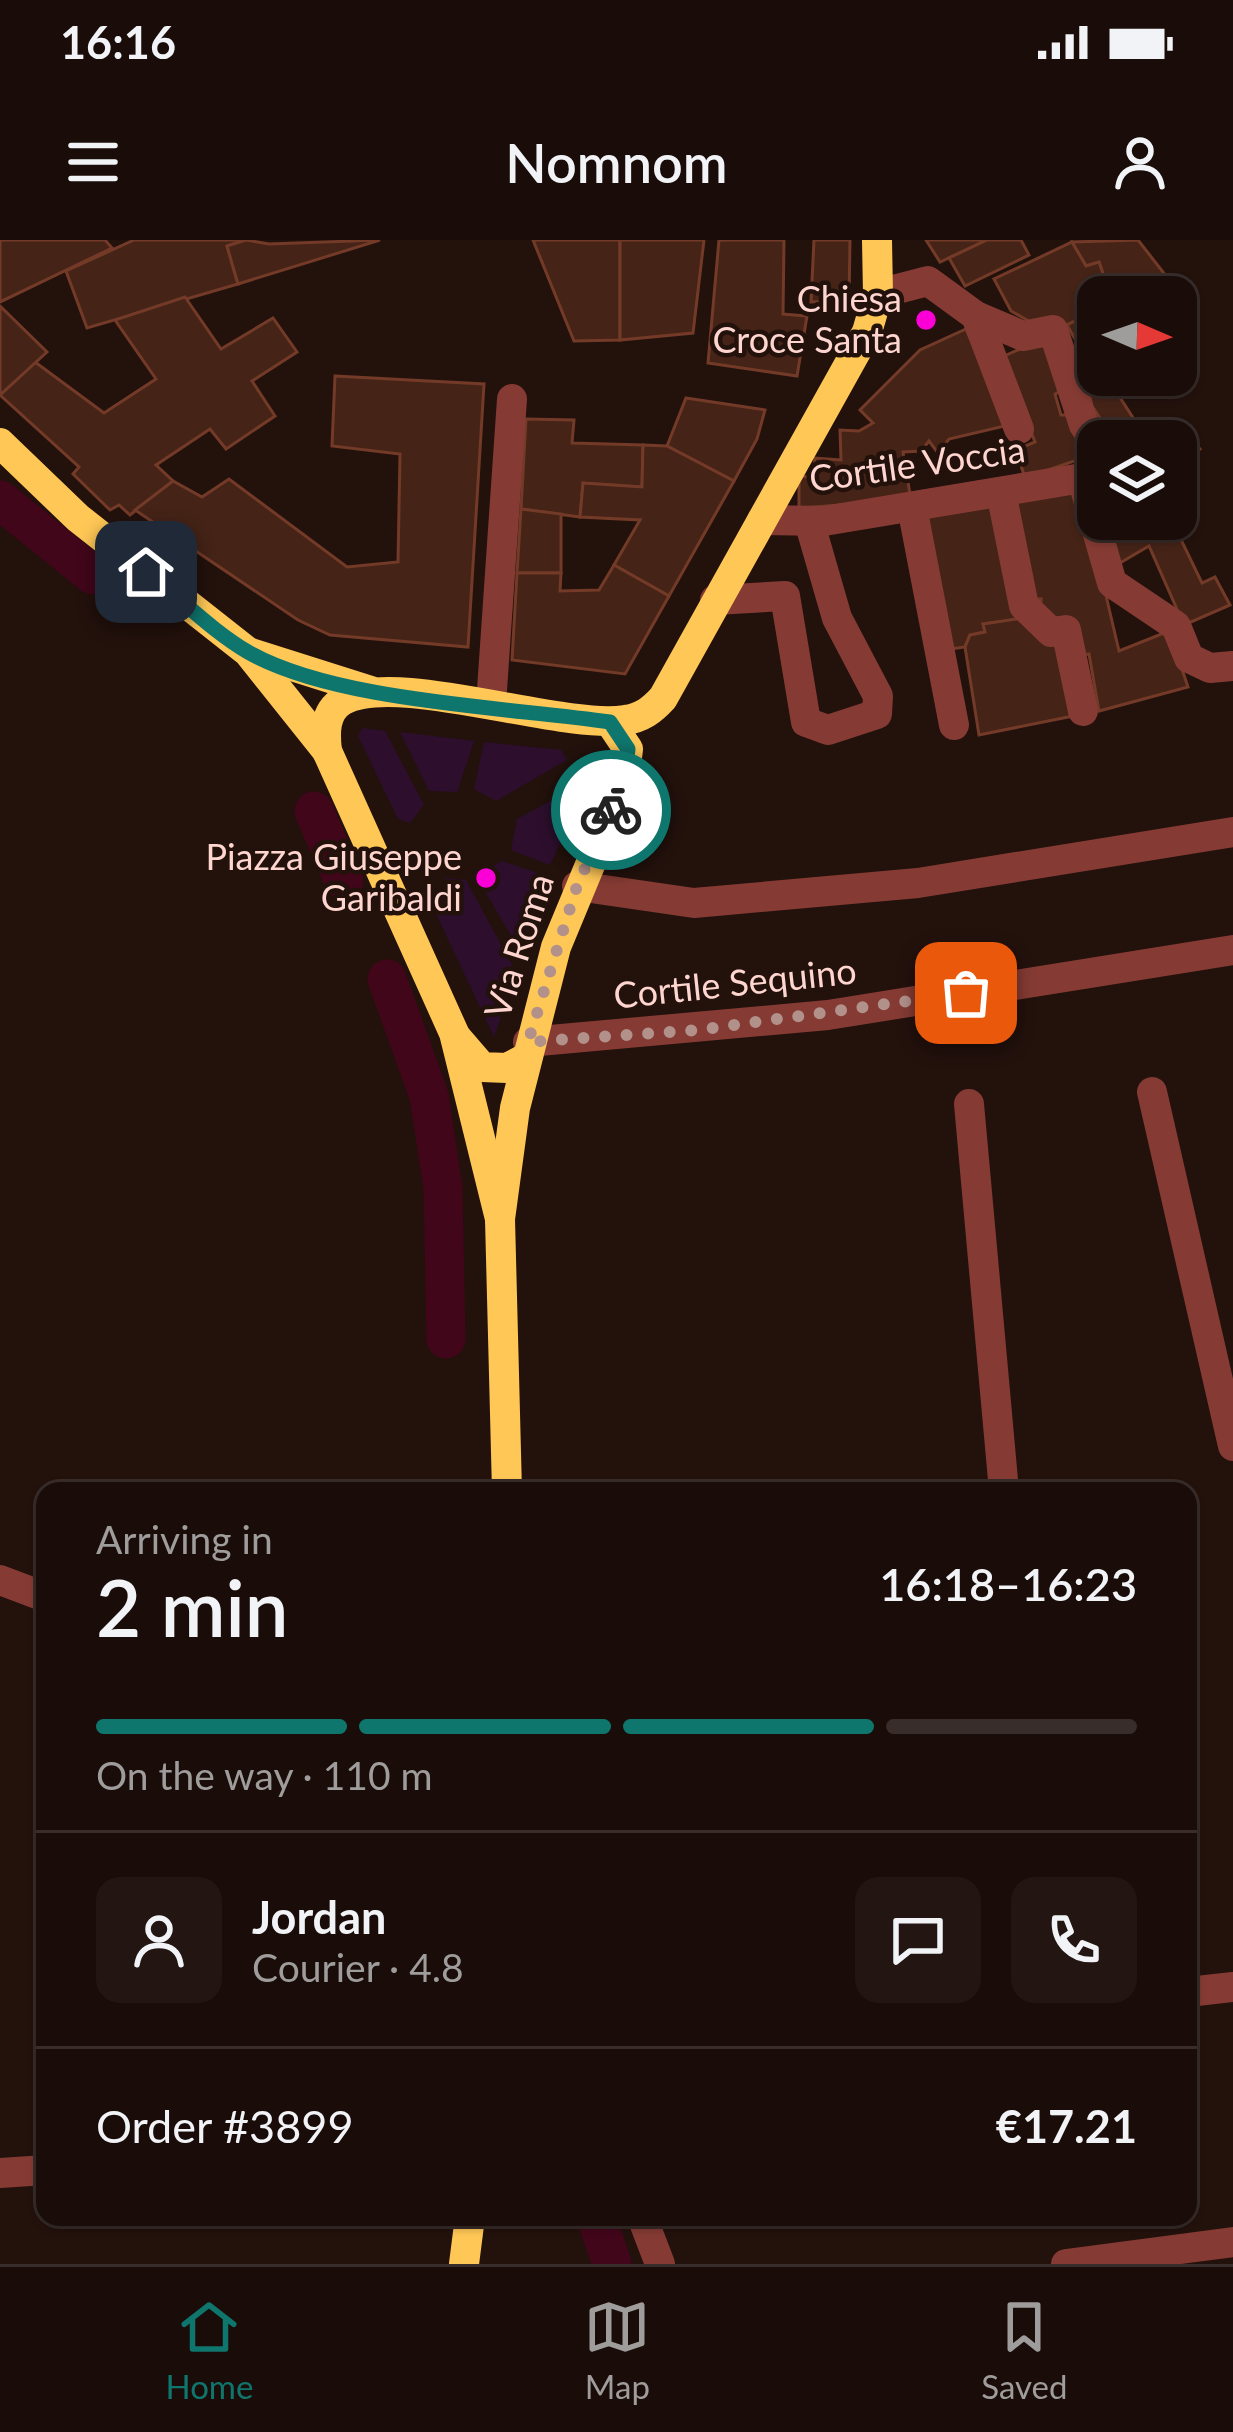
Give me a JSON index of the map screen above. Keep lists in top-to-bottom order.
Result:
{
  "streets": {
    "main road": ["Via Roma"],
    "street": ["Cortile Voccia", "Cortile Sequino"]
  },
  "crossings": [
    ["Via Roma", "Cortile Sequino"]
  ],
  "places": ["Chiesa Croce Santa", "Piazza Giuseppe Garibaldi"],
  "north": "right",
  "page": {
    "status": "16:16",
    "header": "Nomnom",
    "heading": ["2 min", "Arriving in", "16:18–16:23"],
    "panel": [
      "Jordan",
      "Courier · 4.8",
      "Order #3899",
      "€17.21"
    ],
    "bar": "On the way · 110 m",
    "tabs": ["Home", "Map", "Saved"]
  }
}
